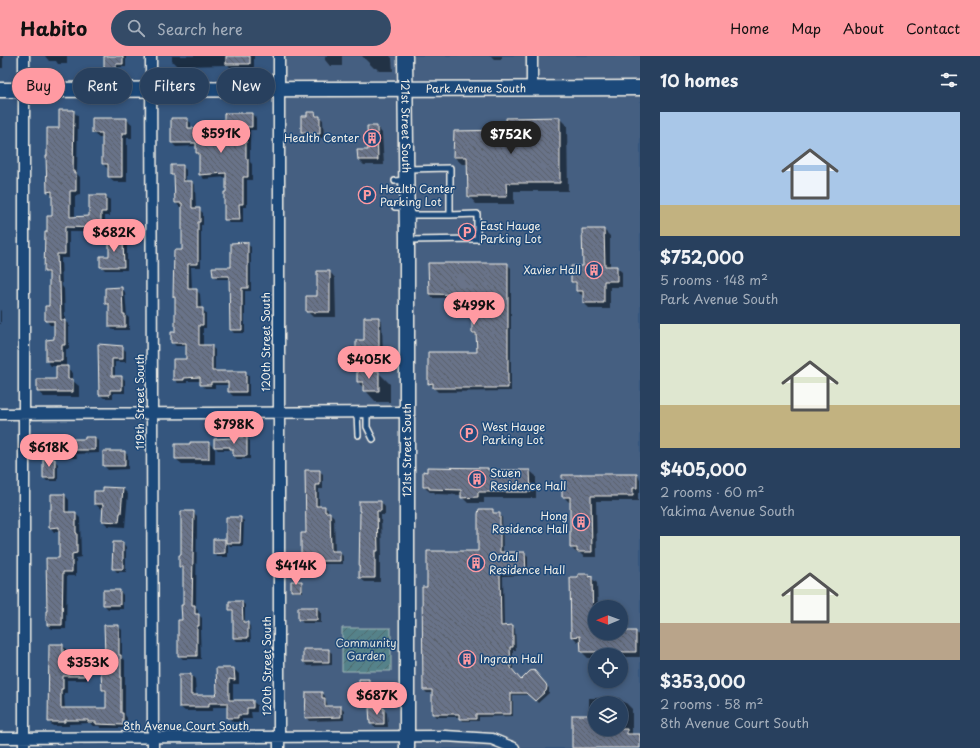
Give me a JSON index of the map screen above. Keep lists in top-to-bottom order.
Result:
{
  "streets": {
    "street": [
      "Park Avenue South",
      "121st Street South",
      "120th Street South",
      "119th Street South",
      "8th Avenue Court South"
    ]
  },
  "crossings": [
    ["Park Avenue South", "121st Street South"],
    ["Park Avenue South", "120th Street South"],
    ["121st Street South", "8th Avenue Court South"],
    ["120th Street South", "8th Avenue Court South"],
    ["119th Street South", "8th Avenue Court South"]
  ],
  "parks": ["Community Garden"],
  "places": {
    "building": [
      "Health Center",
      "Xavier Hall",
      "Stuen Residence Hall",
      "Hong Residence Hall",
      "Ordal Residence Hall",
      "Ingram Hall"
    ],
    "parking": ["Health Center Parking Lot", "East Hauge Parking Lot", "West Hauge Parking Lot"]
  },
  "north": "left",
  "page": {
    "header": "Habito",
    "search": "Search here",
    "nav": [
      "Home",
      "Map",
      "About",
      "Contact"
    ],
    "heading": "10 homes",
    "chip": [
      "Buy",
      "Rent",
      "Filters",
      "New"
    ],
    "list": [
      {
        "name": "$752,000",
        "note": "5 rooms · 148 m² · Park Avenue South"
      },
      {
        "name": "$405,000",
        "note": "2 rooms · 60 m² · Yakima Avenue South"
      },
      {
        "name": "$353,000",
        "note": "2 rooms · 58 m² · 8th Avenue Court South"
      }
    ],
    "price": [
      "$591K",
      "$752K",
      "$682K",
      "$499K",
      "$405K",
      "$798K",
      "$618K",
      "$414K",
      "$353K",
      "$687K"
    ]
  }
}
